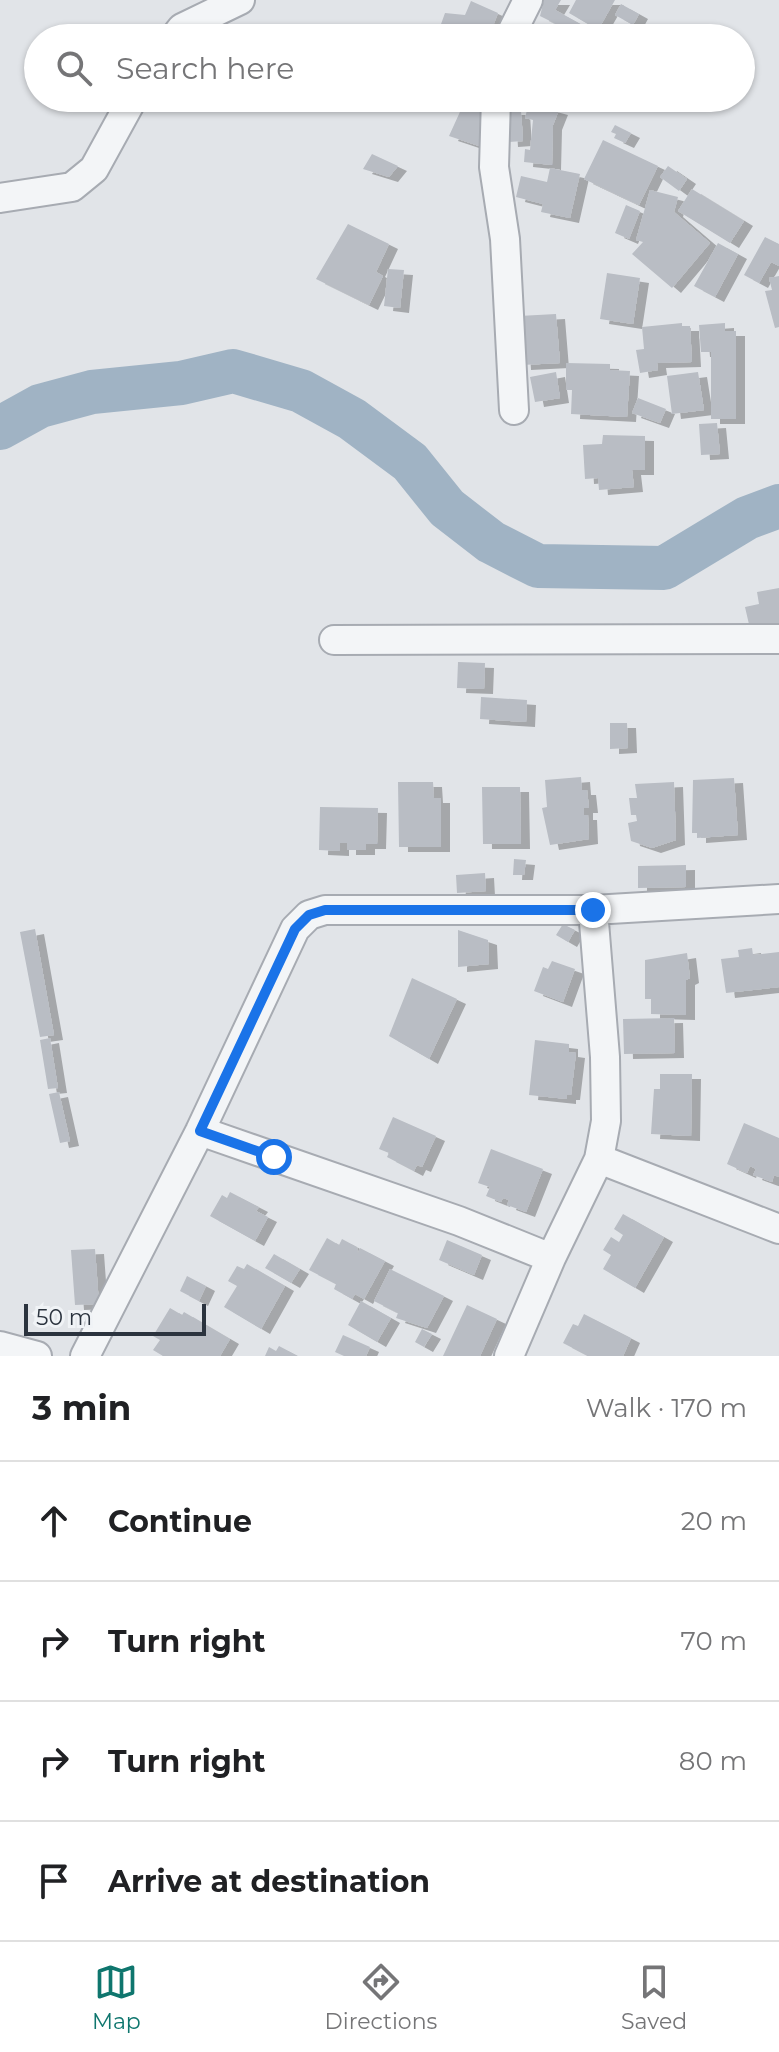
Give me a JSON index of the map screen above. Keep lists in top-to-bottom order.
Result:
{
  "scale_bar": "50 m",
  "page": {
    "search": "Search here",
    "scale": "50 m",
    "heading": ["3 min", "Walk · 170 m"],
    "list": [
      ["Continue", "20 m"],
      ["Turn right", "70 m"],
      ["Turn right", "80 m"],
      "Arrive at destination"
    ],
    "nav": ["Map", "Directions", "Saved"]
  }
}
